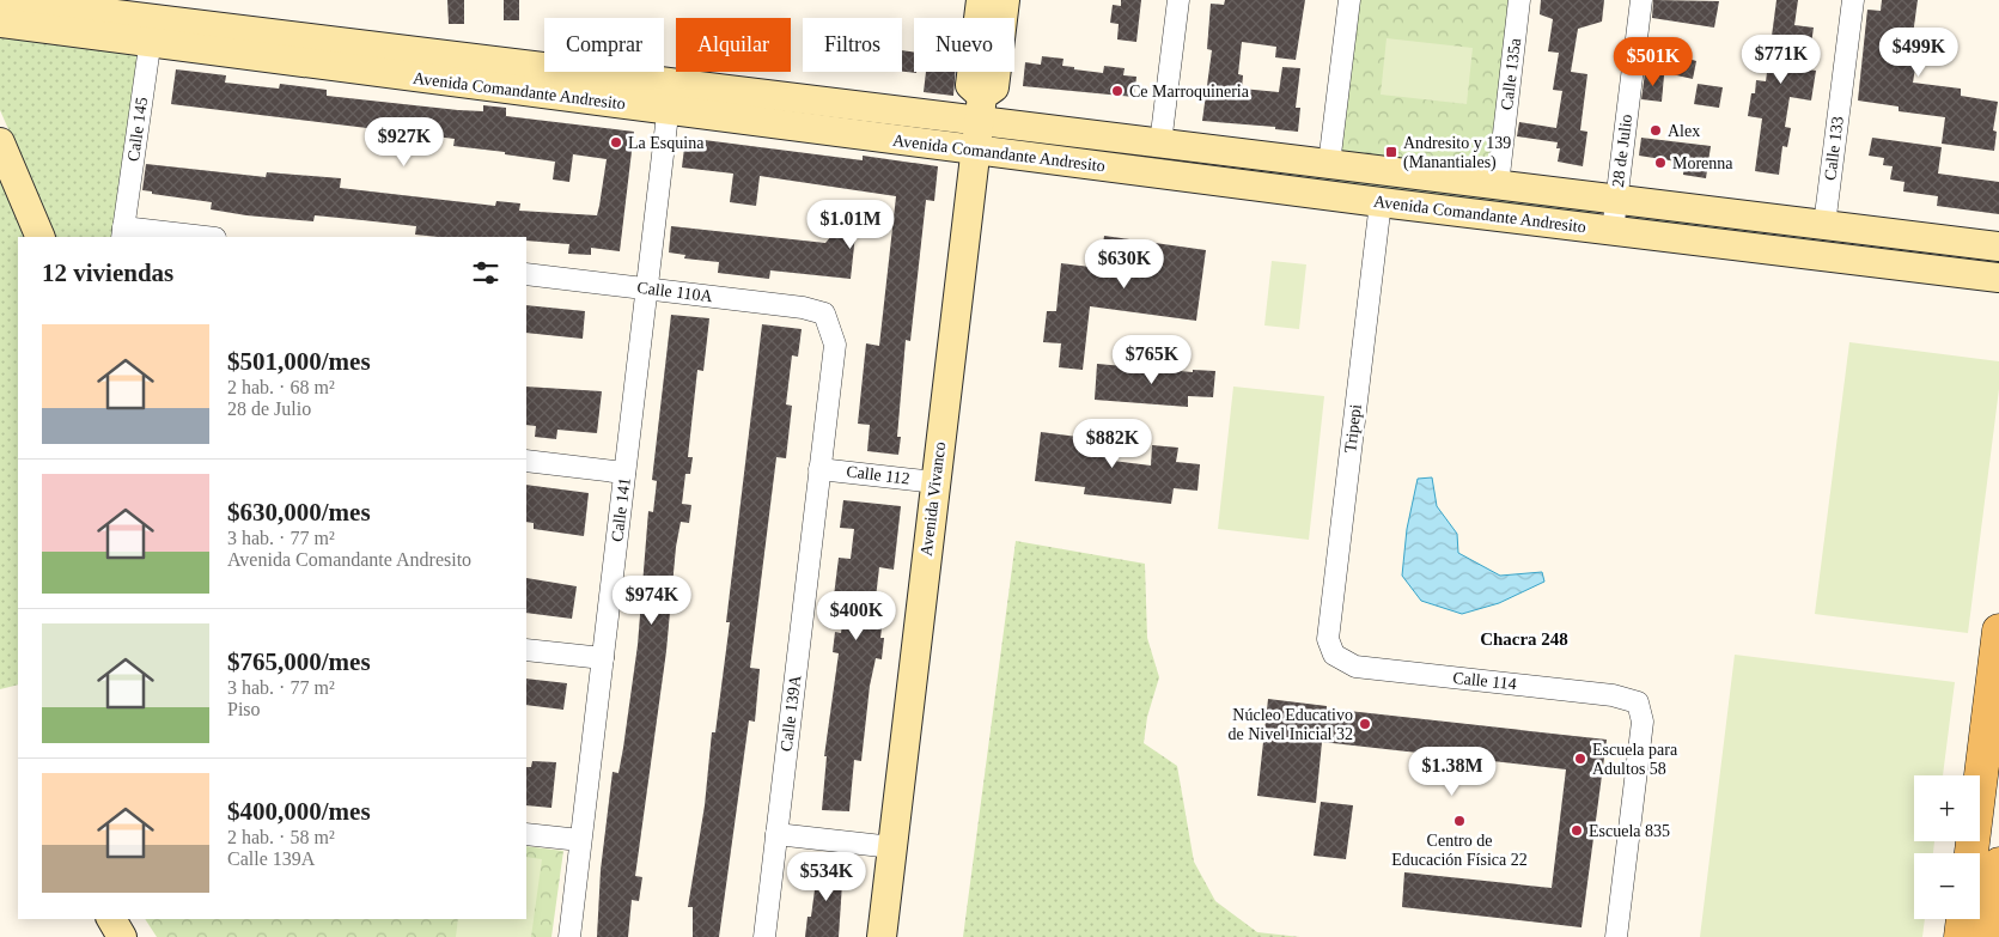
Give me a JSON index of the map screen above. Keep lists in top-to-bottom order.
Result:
{
  "streets": {
    "main road": ["Avenida Comandante Andresito", "Avenida Vivanco"],
    "street": [
      "Calle 135a",
      "Calle 145",
      "Calle 133",
      "28 de Julio",
      "Calle 110A",
      "Tripepi",
      "Calle 112",
      "Calle 141",
      "Calle 114",
      "Calle 139A"
    ]
  },
  "crossings": [
    ["Calle 135a", "Avenida Comandante Andresito"],
    ["Avenida Comandante Andresito", "Calle 145"],
    ["Avenida Comandante Andresito", "Calle 133"],
    ["Avenida Comandante Andresito", "28 de Julio"],
    ["Avenida Comandante Andresito", "Tripepi"],
    ["Avenida Comandante Andresito", "Avenida Vivanco"],
    ["Avenida Comandante Andresito", "Calle 141"],
    ["Calle 110A", "Calle 141"],
    ["Calle 110A", "Calle 139A"],
    ["Tripepi", "Calle 114"],
    ["Calle 112", "Avenida Vivanco"],
    ["Calle 112", "Calle 139A"]
  ],
  "districts": ["Chacra 248"],
  "places": {
    "other": [
      "Ce Marroquineria",
      "Alex",
      "La Esquina",
      "Morenna",
      "Núcleo Educativo de Nivel Inicial 32",
      "Escuela para Adultos 58",
      "Centro de Educación Física 22",
      "Escuela 835"
    ],
    "transit": ["Andresito y 139 (Manantiales)"]
  },
  "page": {
    "chip": [
      "Comprar",
      "Alquilar",
      "Filtros",
      "Nuevo"
    ],
    "price": [
      "$499K",
      "$771K",
      "$501K",
      "$927K",
      "$1.01M",
      "$630K",
      "$765K",
      "$882K",
      "$974K",
      "$400K",
      "$1.38M",
      "$534K"
    ],
    "heading": "12 viviendas",
    "list": [
      {
        "name": "$501,000/mes",
        "note": "2 hab. · 68 m² · 28 de Julio"
      },
      {
        "name": "$630,000/mes",
        "note": "3 hab. · 77 m² · Avenida Comandante Andresito"
      },
      {
        "name": "$765,000/mes",
        "note": "3 hab. · 77 m² · Piso"
      },
      {
        "name": "$400,000/mes",
        "note": "2 hab. · 58 m² · Calle 139A"
      }
    ],
    "map_buttons": ["+", "−"]
  }
}
